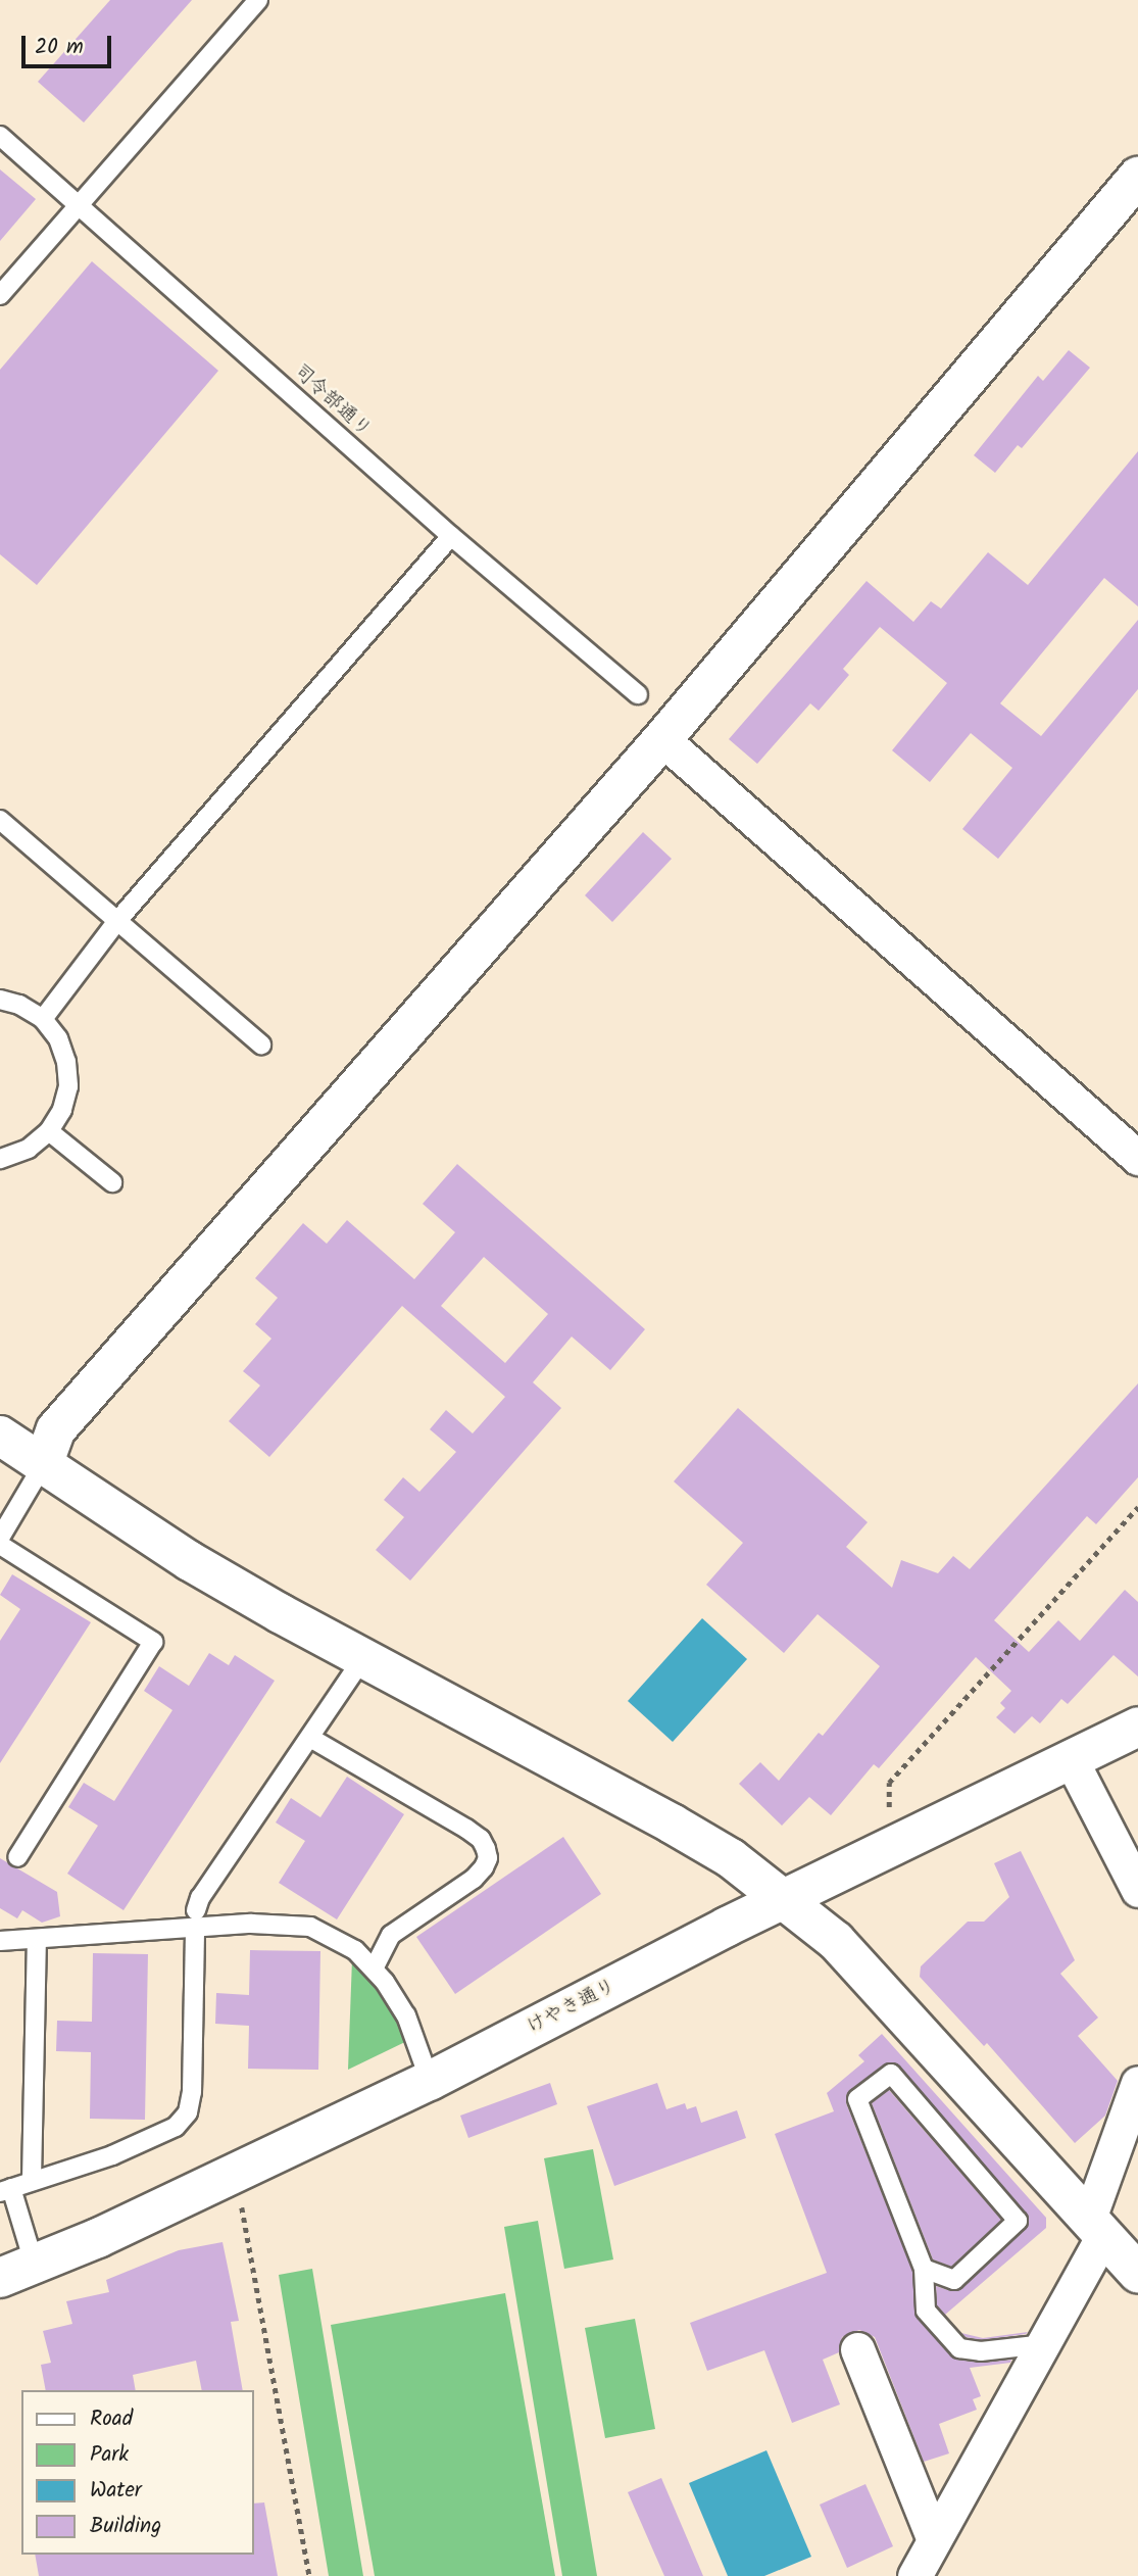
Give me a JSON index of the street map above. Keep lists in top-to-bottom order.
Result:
{
  "streets": {
    "street": ["けやき通り"],
    "lane": ["司令部通り"]
  },
  "legend": [
    "Road",
    "Park",
    "Water",
    "Building"
  ],
  "scale_bar": "20 m"
}
